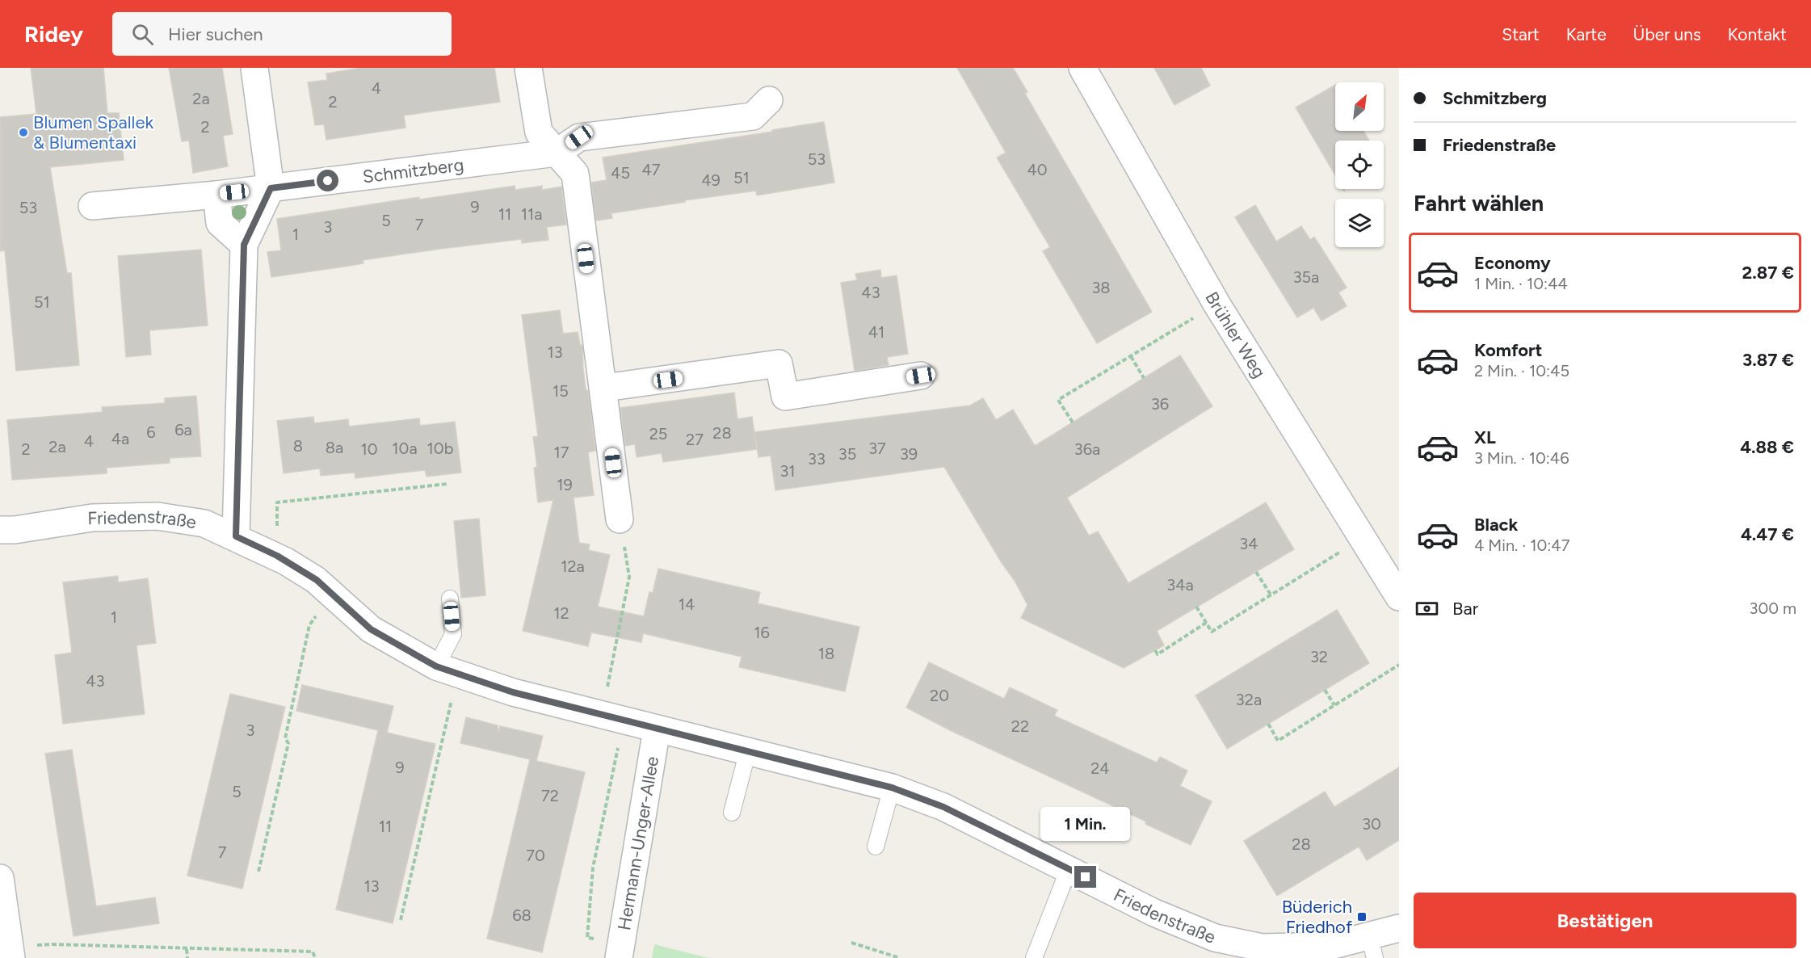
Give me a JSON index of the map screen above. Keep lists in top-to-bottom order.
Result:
{
  "streets": {
    "street": [
      "Schmitzberg",
      "Brühler Weg",
      "Friedenstraße",
      "Hermann-Unger-Allee"
    ]
  },
  "crossings": [
    ["Friedenstraße", "Hermann-Unger-Allee"]
  ],
  "places": {
    "other": ["Blumen Spallek & Blumentaxi"],
    "transit": ["Büderich Friedhof"]
  },
  "house_numbers": [
    "4",
    "2a",
    "2",
    "2",
    "53",
    "47",
    "40",
    "45",
    "51",
    "49",
    "9",
    "53",
    "11",
    "11a",
    "5",
    "7",
    "3",
    "1",
    "35a",
    "38",
    "43",
    "51",
    "41",
    "13",
    "15",
    "36",
    "6a",
    "6",
    "28",
    "25",
    "4a",
    "27",
    "4",
    "8",
    "2a",
    "8a",
    "10a",
    "10b",
    "37",
    "2",
    "10",
    "36a",
    "17",
    "35",
    "39",
    "33",
    "31",
    "19",
    "34",
    "12a",
    "34a",
    "14",
    "12",
    "1",
    "16",
    "18",
    "32",
    "43",
    "20",
    "32a",
    "22",
    "3",
    "9",
    "24",
    "5",
    "72",
    "30",
    "11",
    "28",
    "7",
    "70",
    "13",
    "68"
  ],
  "north": "top right",
  "page": {
    "header": "Ridey",
    "search": "Hier suchen",
    "nav": [
      "Start",
      "Karte",
      "Über uns",
      "Kontakt"
    ],
    "banner": ["Schmitzberg", "Friedenstraße"],
    "heading": "Fahrt wählen",
    "list": [
      {
        "name": "Economy",
        "note": "1 Min. · 10:44",
        "value": "2.87 €"
      },
      {
        "name": "Komfort",
        "note": "2 Min. · 10:45",
        "value": "3.87 €"
      },
      {
        "name": "XL",
        "note": "3 Min. · 10:46",
        "value": "4.88 €"
      },
      {
        "name": "Black",
        "note": "4 Min. · 10:47",
        "value": "4.47 €"
      }
    ],
    "pay": ["Bar", "300 m"],
    "bubble": "1 Min.",
    "buttons": "Bestätigen"
  }
}
